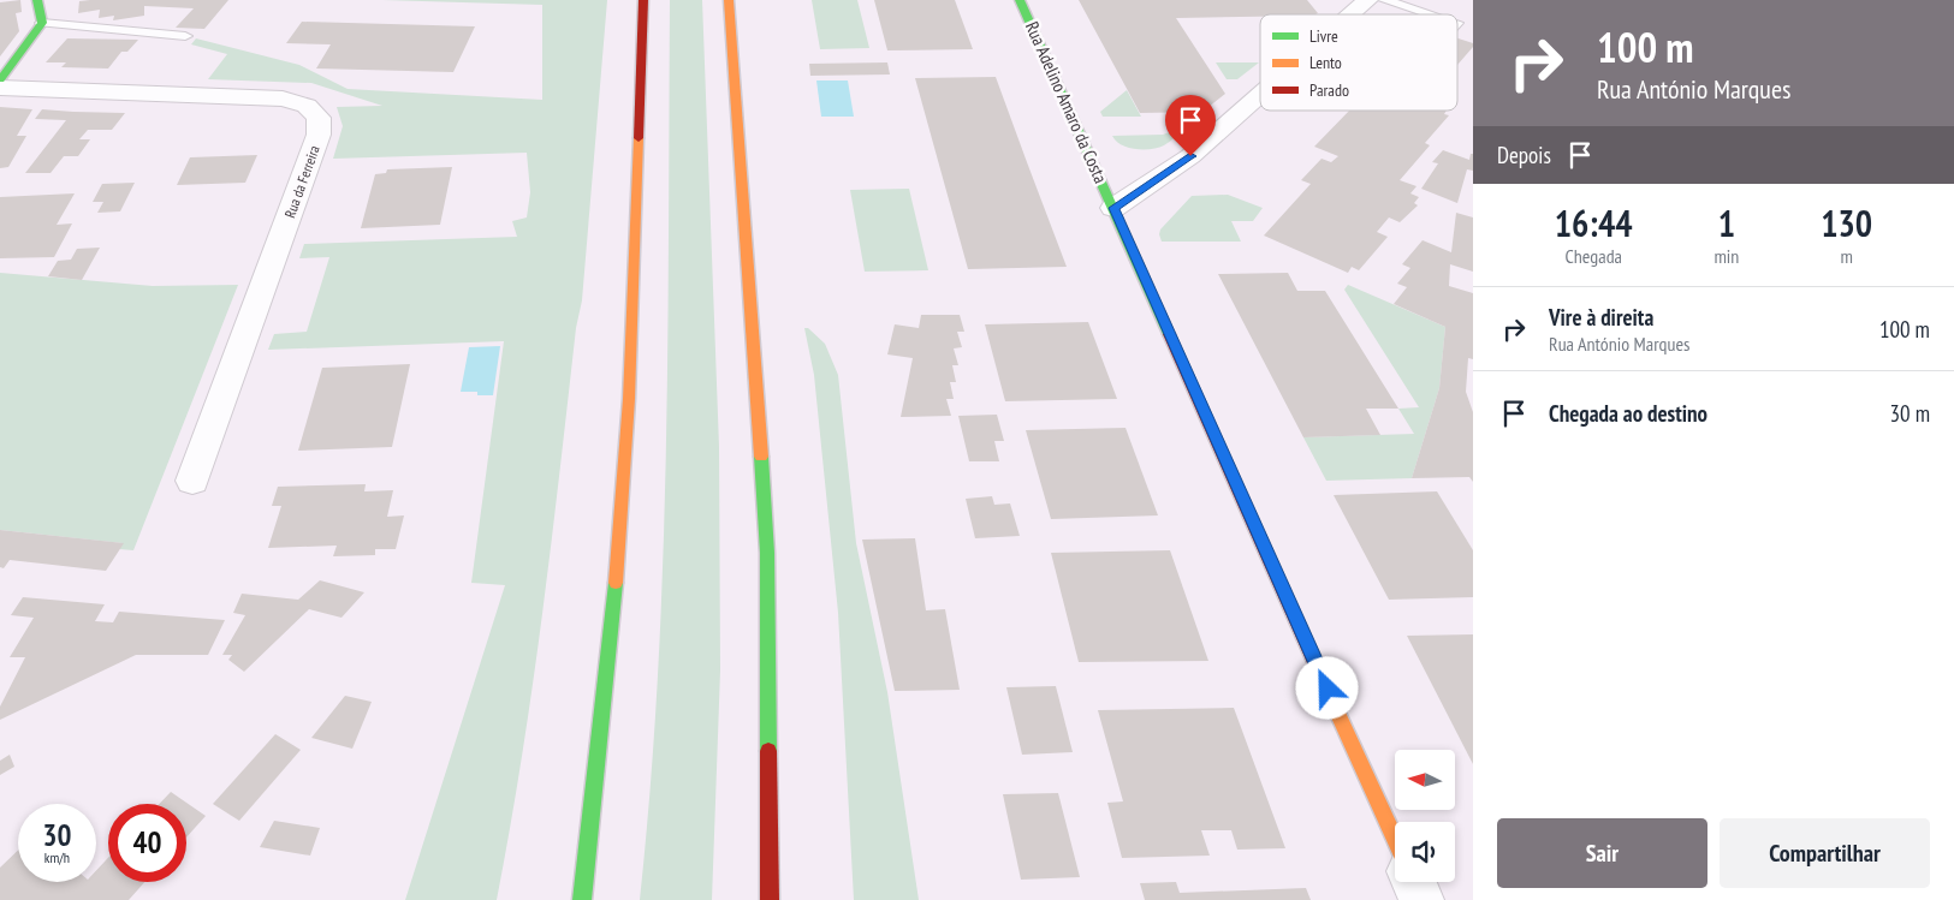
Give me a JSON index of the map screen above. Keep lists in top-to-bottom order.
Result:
{
  "streets": {
    "main road": ["Rua Adelino Amaro da Costa"],
    "street": ["Rua da Ferreira"]
  },
  "legend": ["Livre", "Lento", "Parado"],
  "north": "left",
  "page": {
    "turn": ["100 m", "Rua António Marques"],
    "then": "Depois",
    "eta": [
      "16:44",
      "Chegada",
      "1",
      "min",
      "130",
      "m"
    ],
    "list": [
      {
        "name": "Vire à direita",
        "note": "Rua António Marques",
        "value": "100 m"
      },
      {
        "name": "Chegada ao destino",
        "value": "30 m"
      }
    ],
    "speed": "30 km/h",
    "limit": "40",
    "buttons": ["Sair", "Compartilhar"]
  }
}
